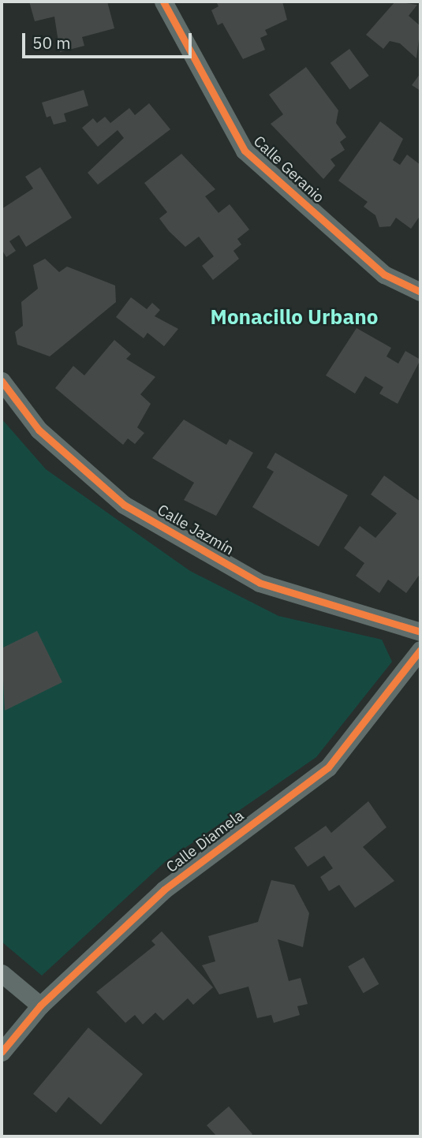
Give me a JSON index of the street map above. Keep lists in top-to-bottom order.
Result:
{
  "streets": {
    "street": ["Calle Geranio", "Calle Jazmín", "Calle Diamela"]
  },
  "districts": ["Monacillo Urbano"],
  "scale_bar": "50 m"
}
